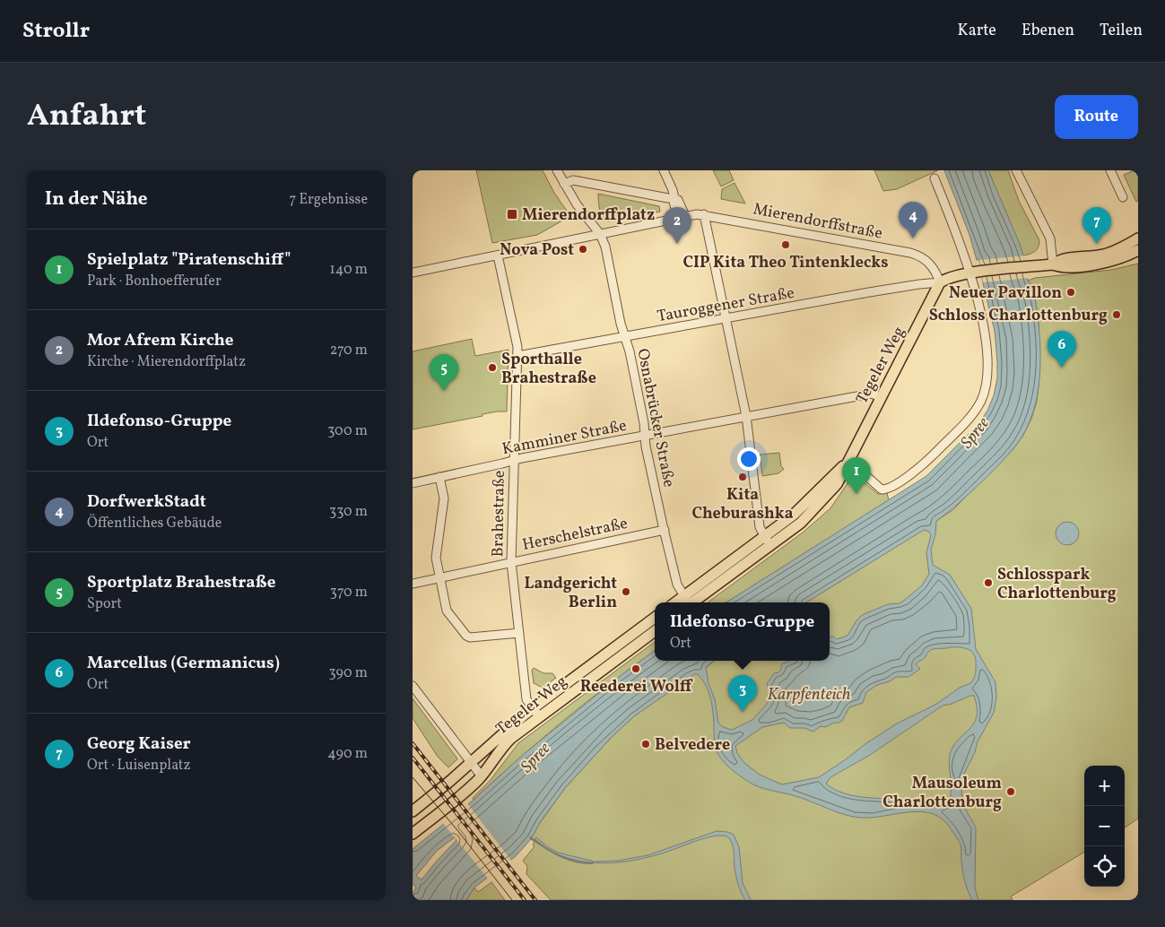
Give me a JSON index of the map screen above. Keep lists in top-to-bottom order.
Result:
{
  "streets": {
    "main road": ["Tegeler Weg"],
    "street": [
      "Mierendorffstraße",
      "Tauroggener Straße",
      "Osnabrücker Straße",
      "Kamminer Straße",
      "Brahestraße",
      "Herschelstraße"
    ]
  },
  "crossings": [
    ["Mierendorffstraße", "Tauroggener Straße"],
    ["Mierendorffstraße", "Tegeler Weg"],
    ["Tauroggener Straße", "Tegeler Weg"],
    ["Tauroggener Straße", "Osnabrücker Straße"],
    ["Tauroggener Straße", "Brahestraße"],
    ["Tegeler Weg", "Osnabrücker Straße"],
    ["Tegeler Weg", "Kamminer Straße"],
    ["Tegeler Weg", "Brahestraße"],
    ["Osnabrücker Straße", "Kamminer Straße"],
    ["Osnabrücker Straße", "Herschelstraße"],
    ["Kamminer Straße", "Brahestraße"],
    ["Brahestraße", "Herschelstraße"]
  ],
  "water": ["Spree", "Karpfenteich"],
  "places": {
    "transit": ["Mierendorffplatz"],
    "other": [
      "CIP Kita Theo Tintenklecks",
      "Nova Post",
      "Neuer Pavillon",
      "Schloss Charlottenburg",
      "Sporthalle Brahestraße",
      "Kita Cheburashka",
      "Schlosspark Charlottenburg",
      "Landgericht Berlin",
      "Reederei Wolff",
      "Belvedere",
      "Mausoleum Charlottenburg"
    ]
  },
  "page": {
    "header": "Strollr",
    "nav": ["Karte", "Ebenen", "Teilen"],
    "title": "Anfahrt",
    "buttons": "Route",
    "heading": ["In der Nähe", "7 Ergebnisse"],
    "pins": [
      "4",
      "2",
      "7",
      "6",
      "5",
      "1",
      "3"
    ],
    "list": [
      {
        "mark": "1",
        "name": "Spielplatz \"Piratenschiff\"",
        "note": "Park · Bonhoefferufer",
        "value": "140 m"
      },
      {
        "mark": "2",
        "name": "Mor Afrem Kirche",
        "note": "Kirche · Mierendorffplatz",
        "value": "270 m"
      },
      {
        "mark": "3",
        "name": "Ildefonso-Gruppe",
        "note": "Ort",
        "value": "300 m"
      },
      {
        "mark": "4",
        "name": "DorfwerkStadt",
        "note": "Öffentliches Gebäude",
        "value": "330 m"
      },
      {
        "mark": "5",
        "name": "Sportplatz Brahestraße",
        "note": "Sport",
        "value": "370 m"
      },
      {
        "mark": "6",
        "name": "Marcellus (Germanicus)",
        "note": "Ort",
        "value": "390 m"
      },
      {
        "mark": "7",
        "name": "Georg Kaiser",
        "note": "Ort · Luisenplatz",
        "value": "490 m"
      }
    ],
    "popup": ["Ildefonso-Gruppe", "Ort"],
    "map_buttons": ["+", "−"]
  }
}
